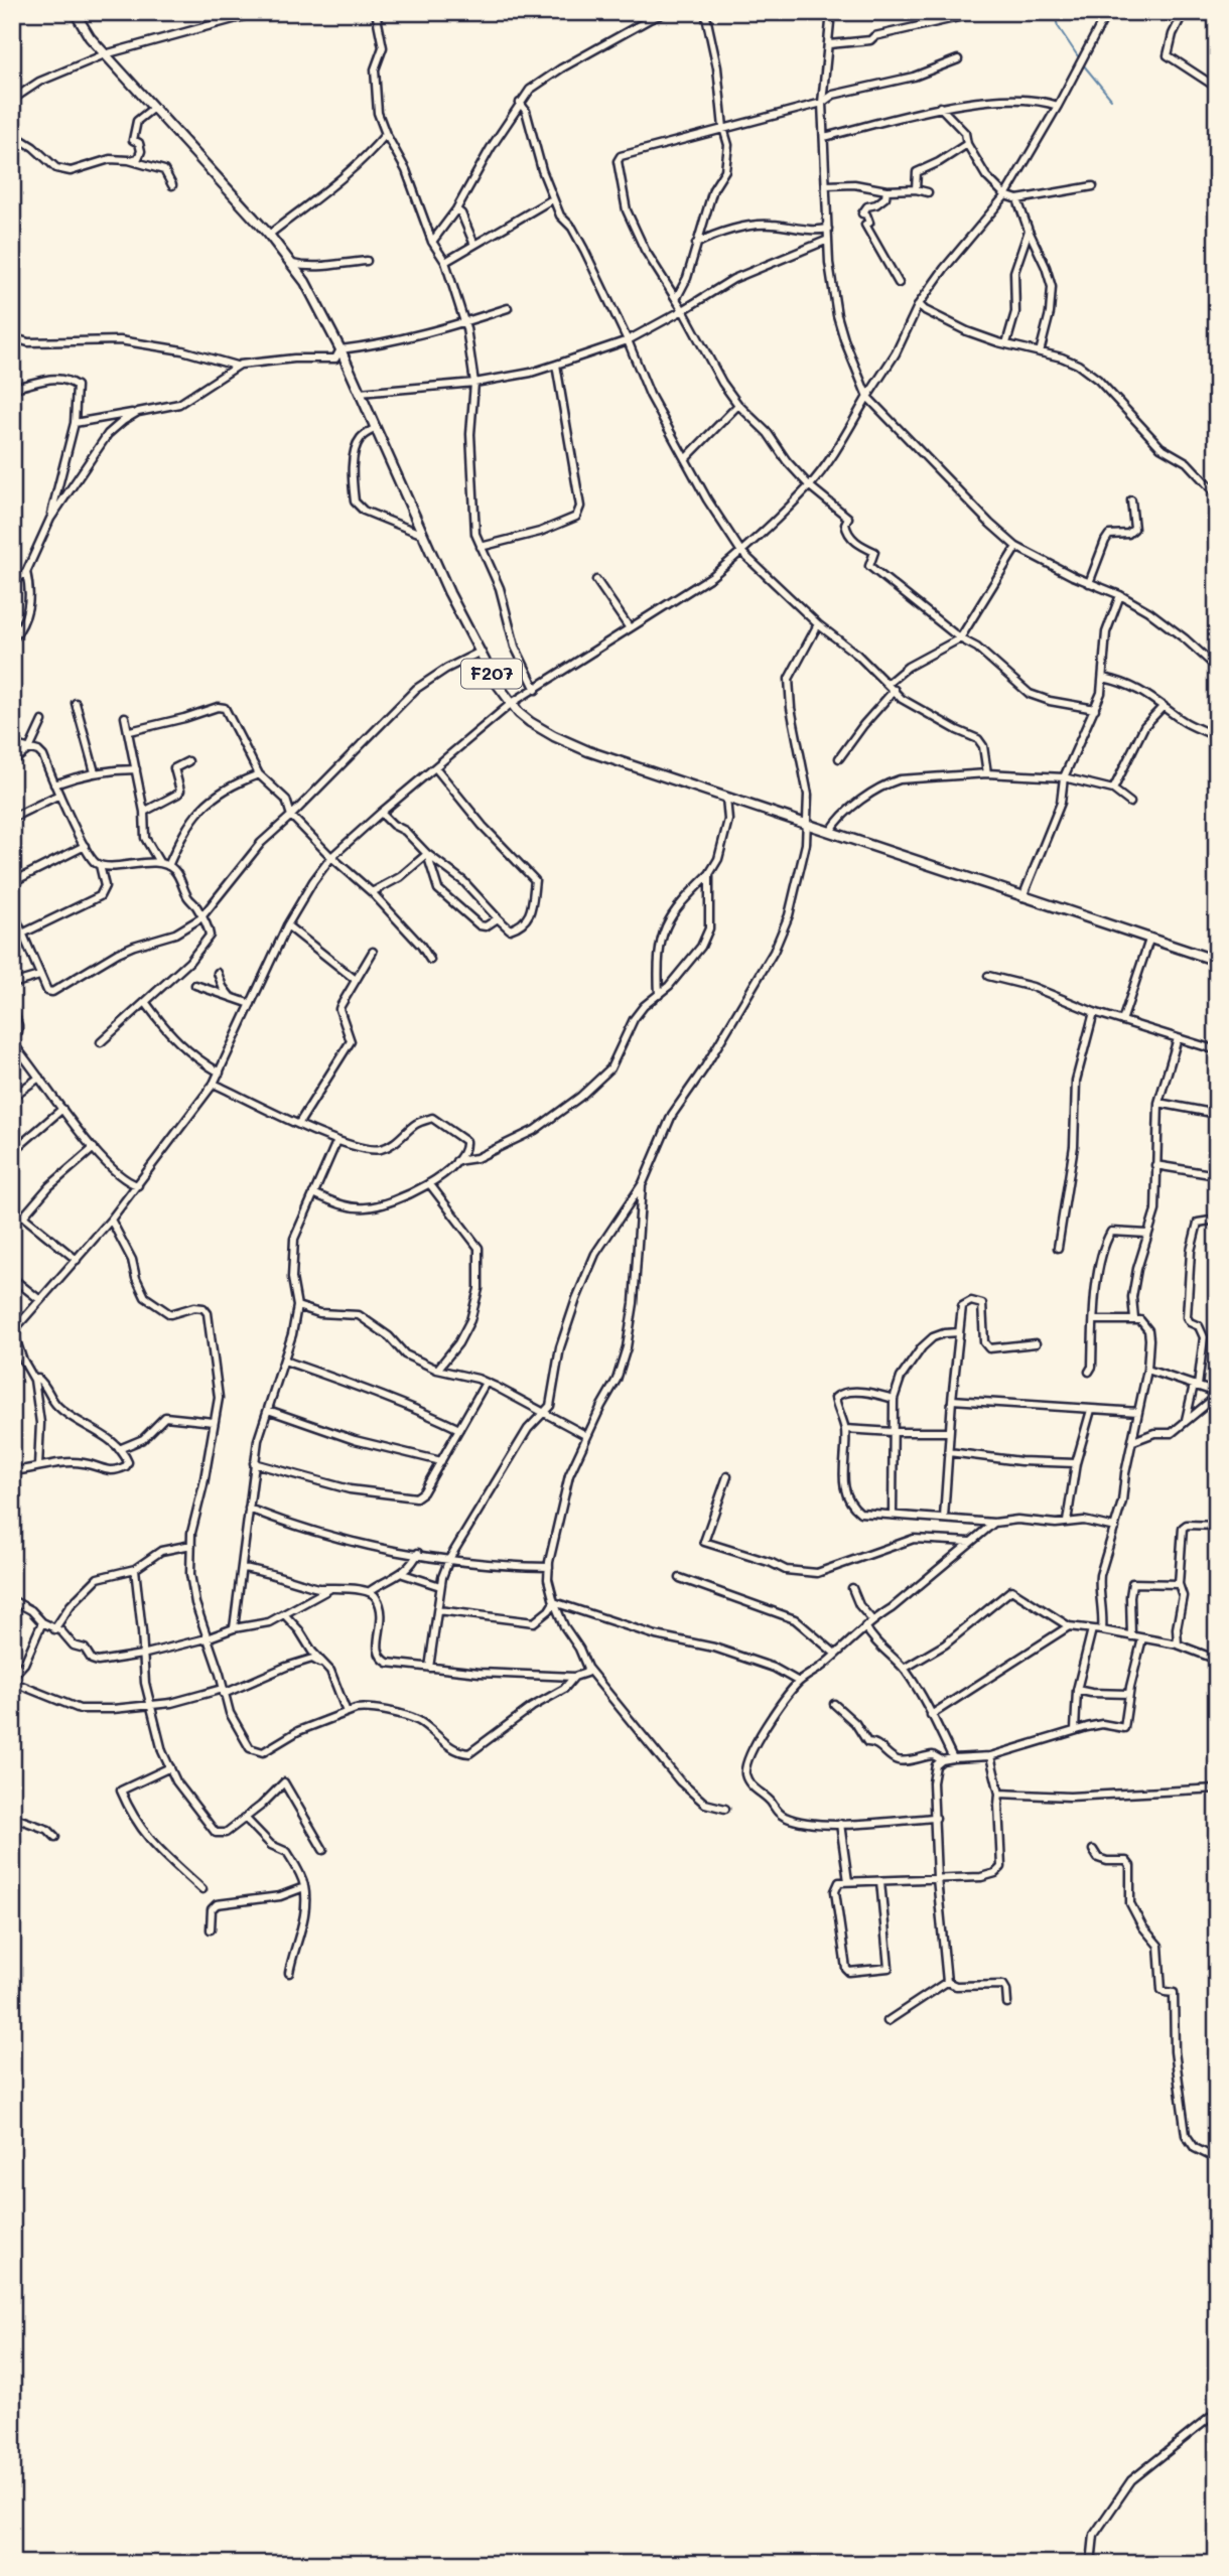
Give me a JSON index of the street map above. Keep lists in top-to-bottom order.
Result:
{
  "streets": {
    "main road": ["F207"]
  }
}
